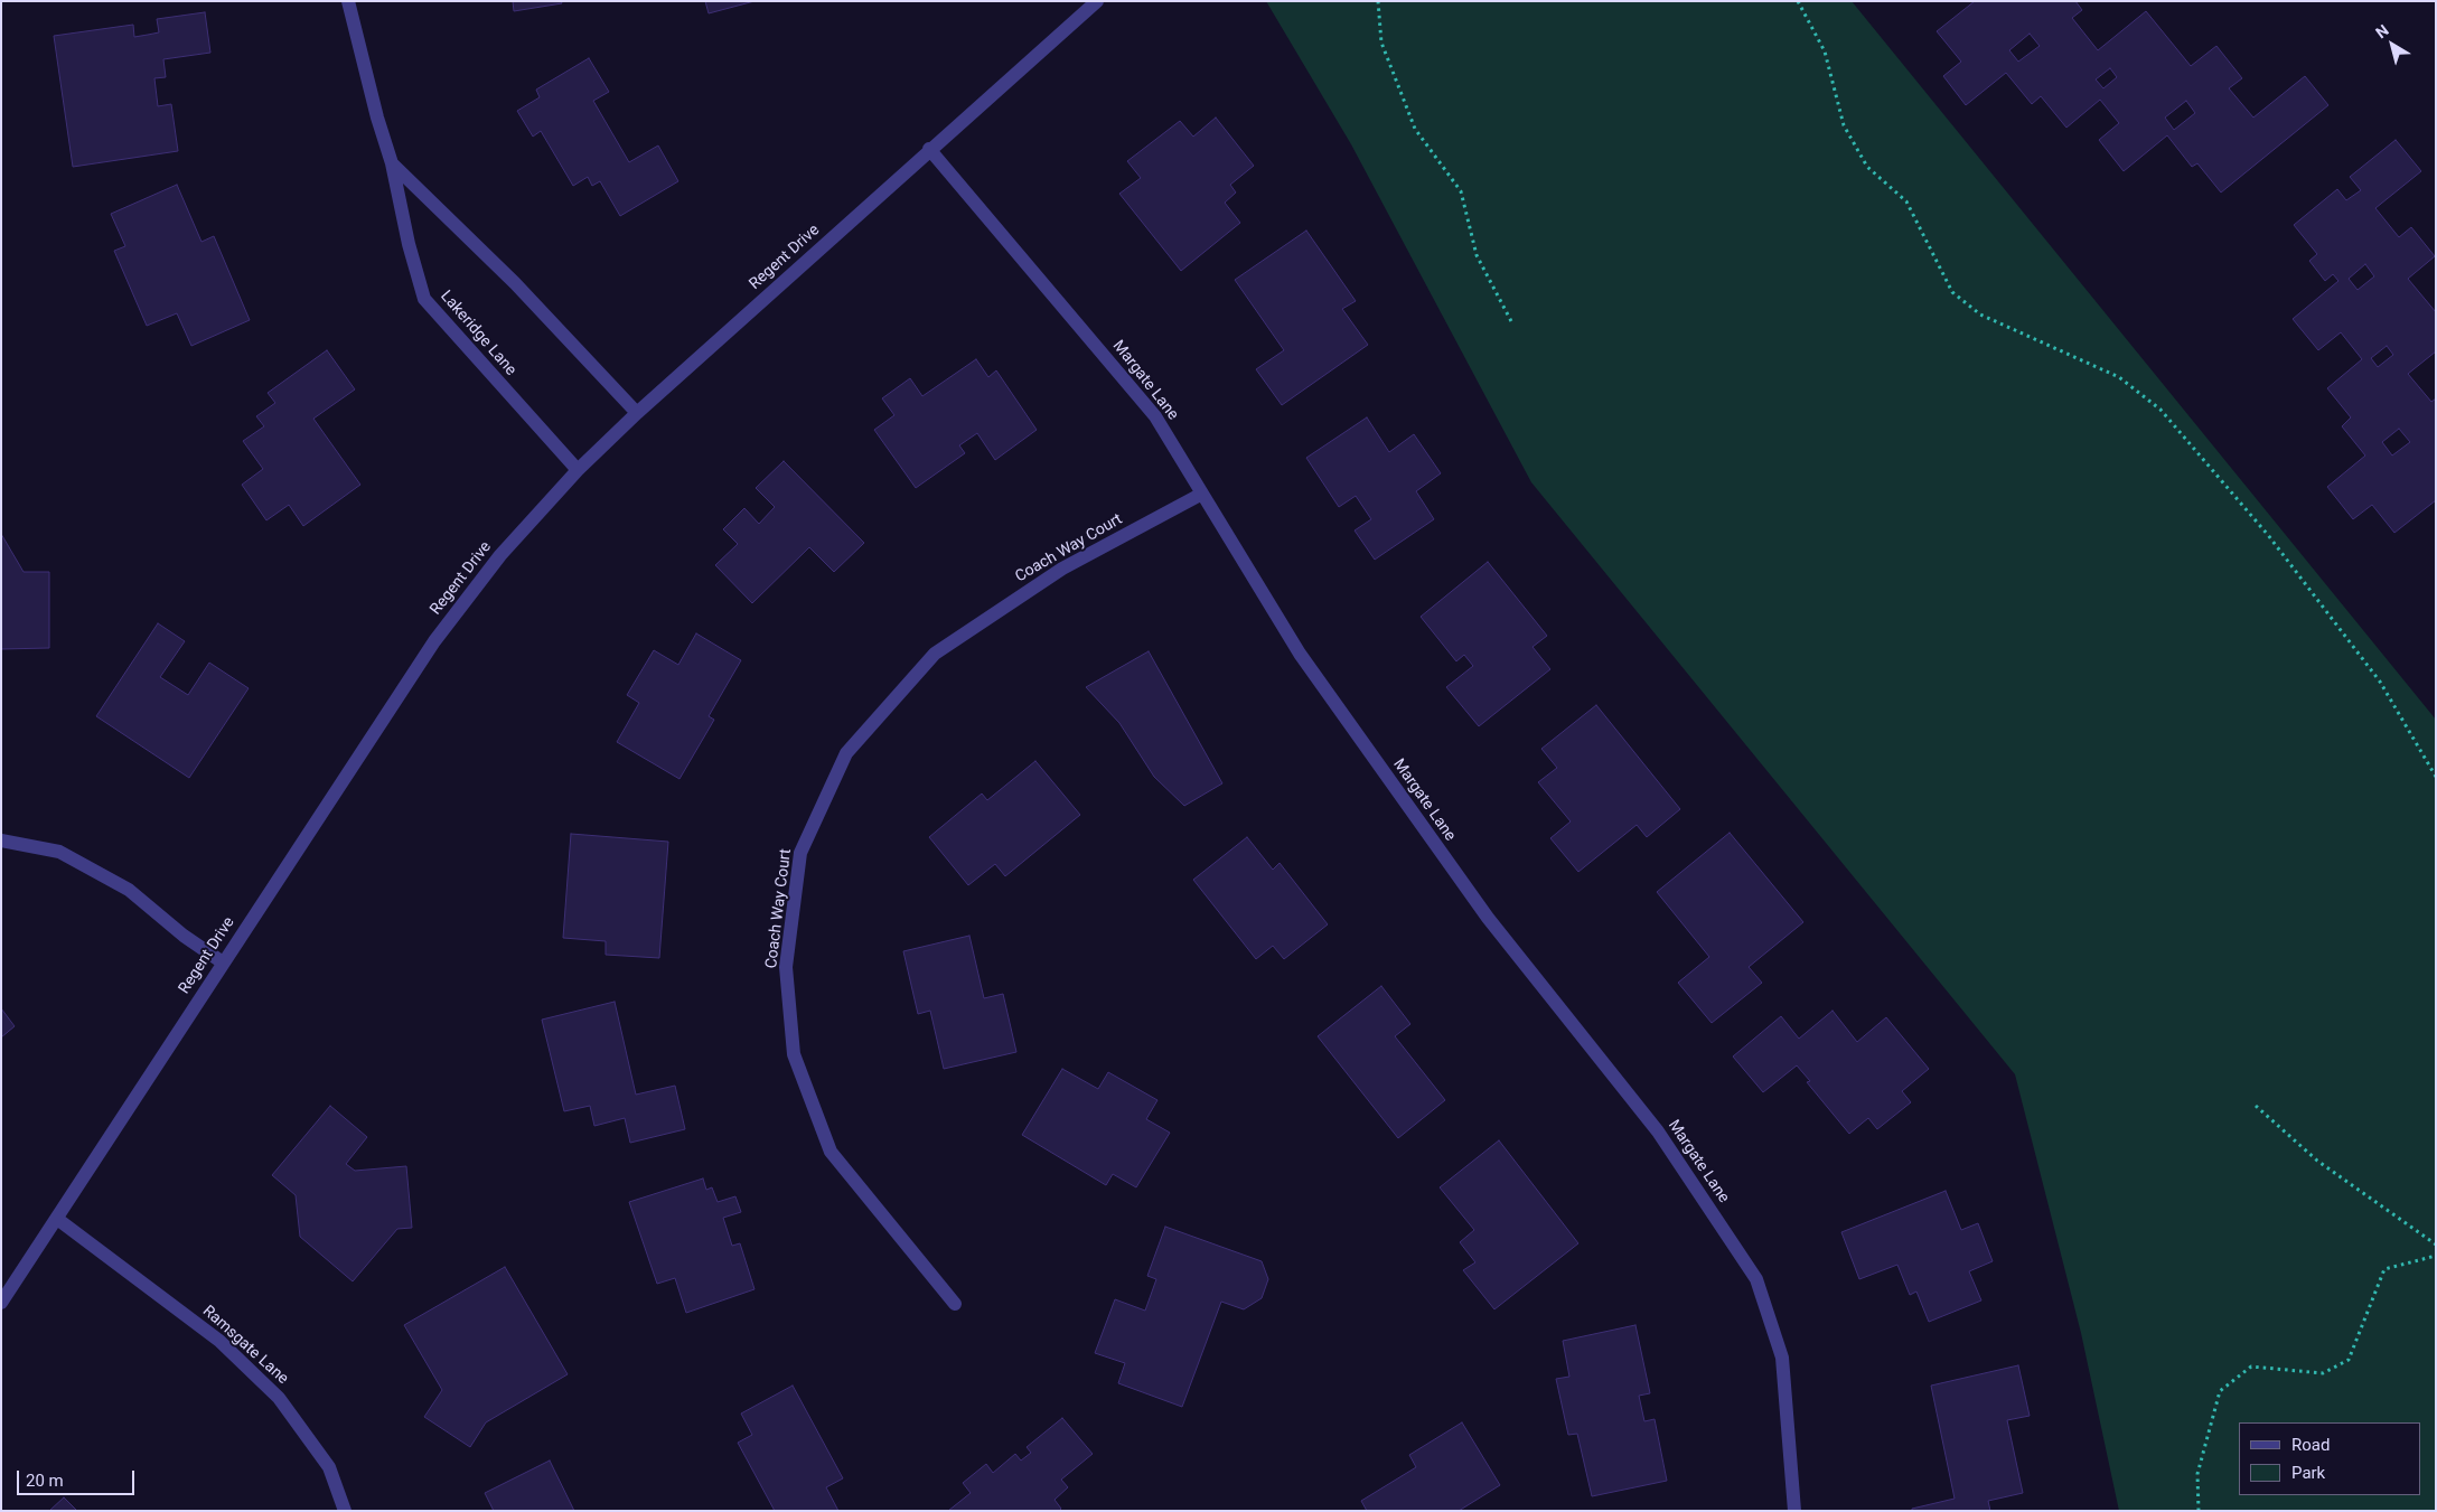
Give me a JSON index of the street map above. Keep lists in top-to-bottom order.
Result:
{
  "streets": {
    "street": [
      "Regent Drive",
      "Lakeridge Lane",
      "Margate Lane",
      "Coach Way Court",
      "Ramsgate Lane"
    ]
  },
  "crossings": [
    ["Regent Drive", "Lakeridge Lane"],
    ["Regent Drive", "Margate Lane"],
    ["Regent Drive", "Ramsgate Lane"],
    ["Margate Lane", "Coach Way Court"]
  ],
  "legend": ["Road", "Park"],
  "scale_bar": "20 m",
  "north": "top left"
}
